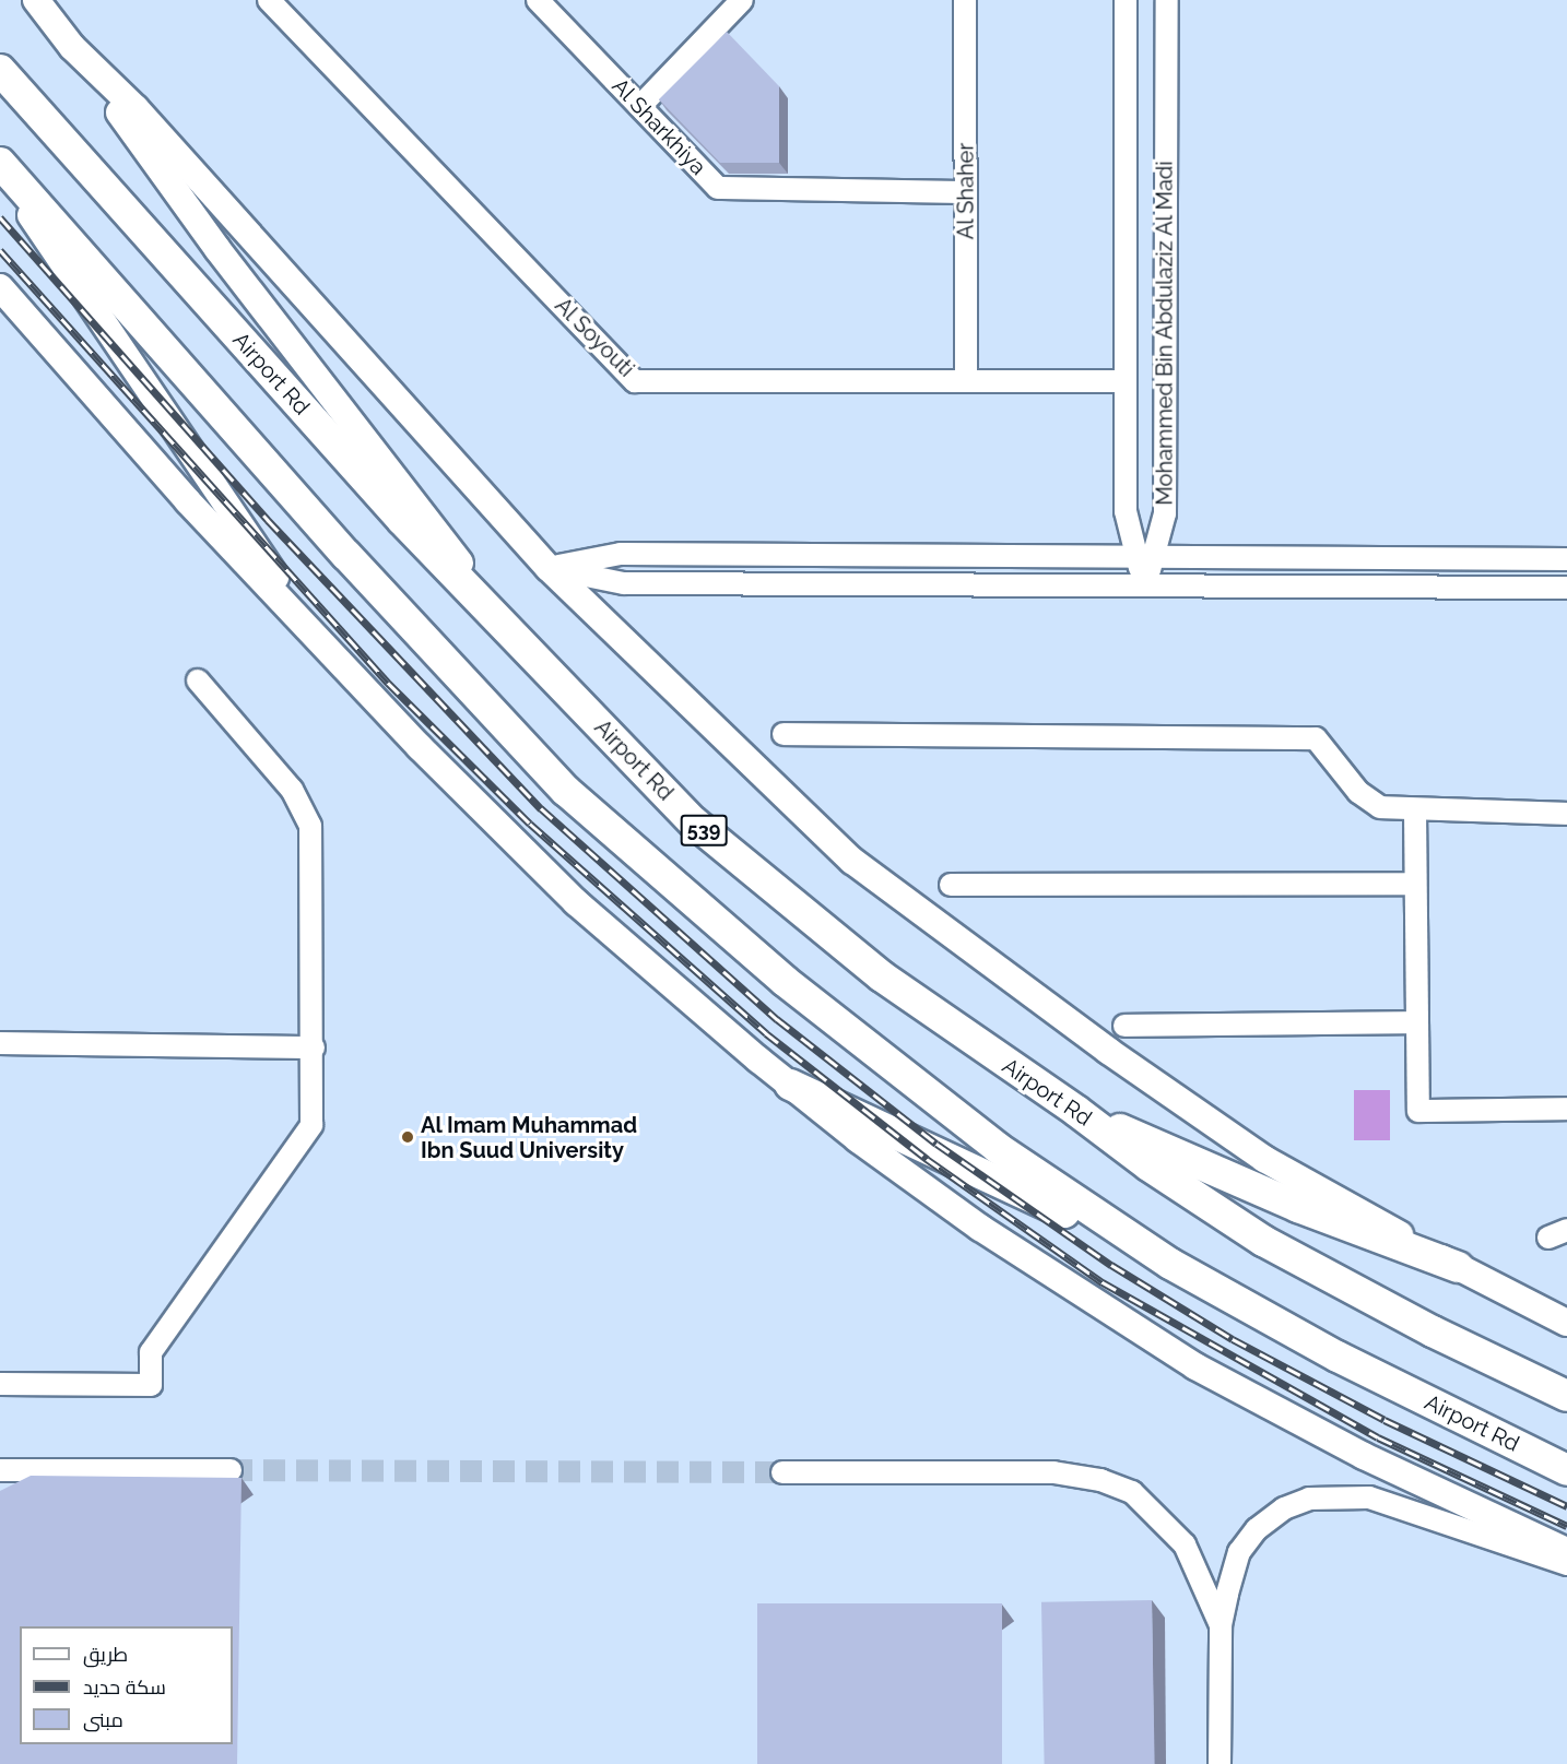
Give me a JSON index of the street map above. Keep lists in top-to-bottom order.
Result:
{
  "streets": {
    "highway": ["Airport Rd", "539"],
    "street": [
      "Al Sharkhiya",
      "Al Shaher",
      "Mohammed Bin Abdulaziz Al Madi",
      "Al Soyouti"
    ]
  },
  "crossings": [
    ["Al Sharkhiya", "Al Shaher"],
    ["Al Shaher", "Al Soyouti"],
    ["Mohammed Bin Abdulaziz Al Madi", "Al Soyouti"]
  ],
  "places": ["Al Imam Muhammad Ibn Suud University"],
  "legend": ["طريق", "سكة حديد", "مبنى"]
}
